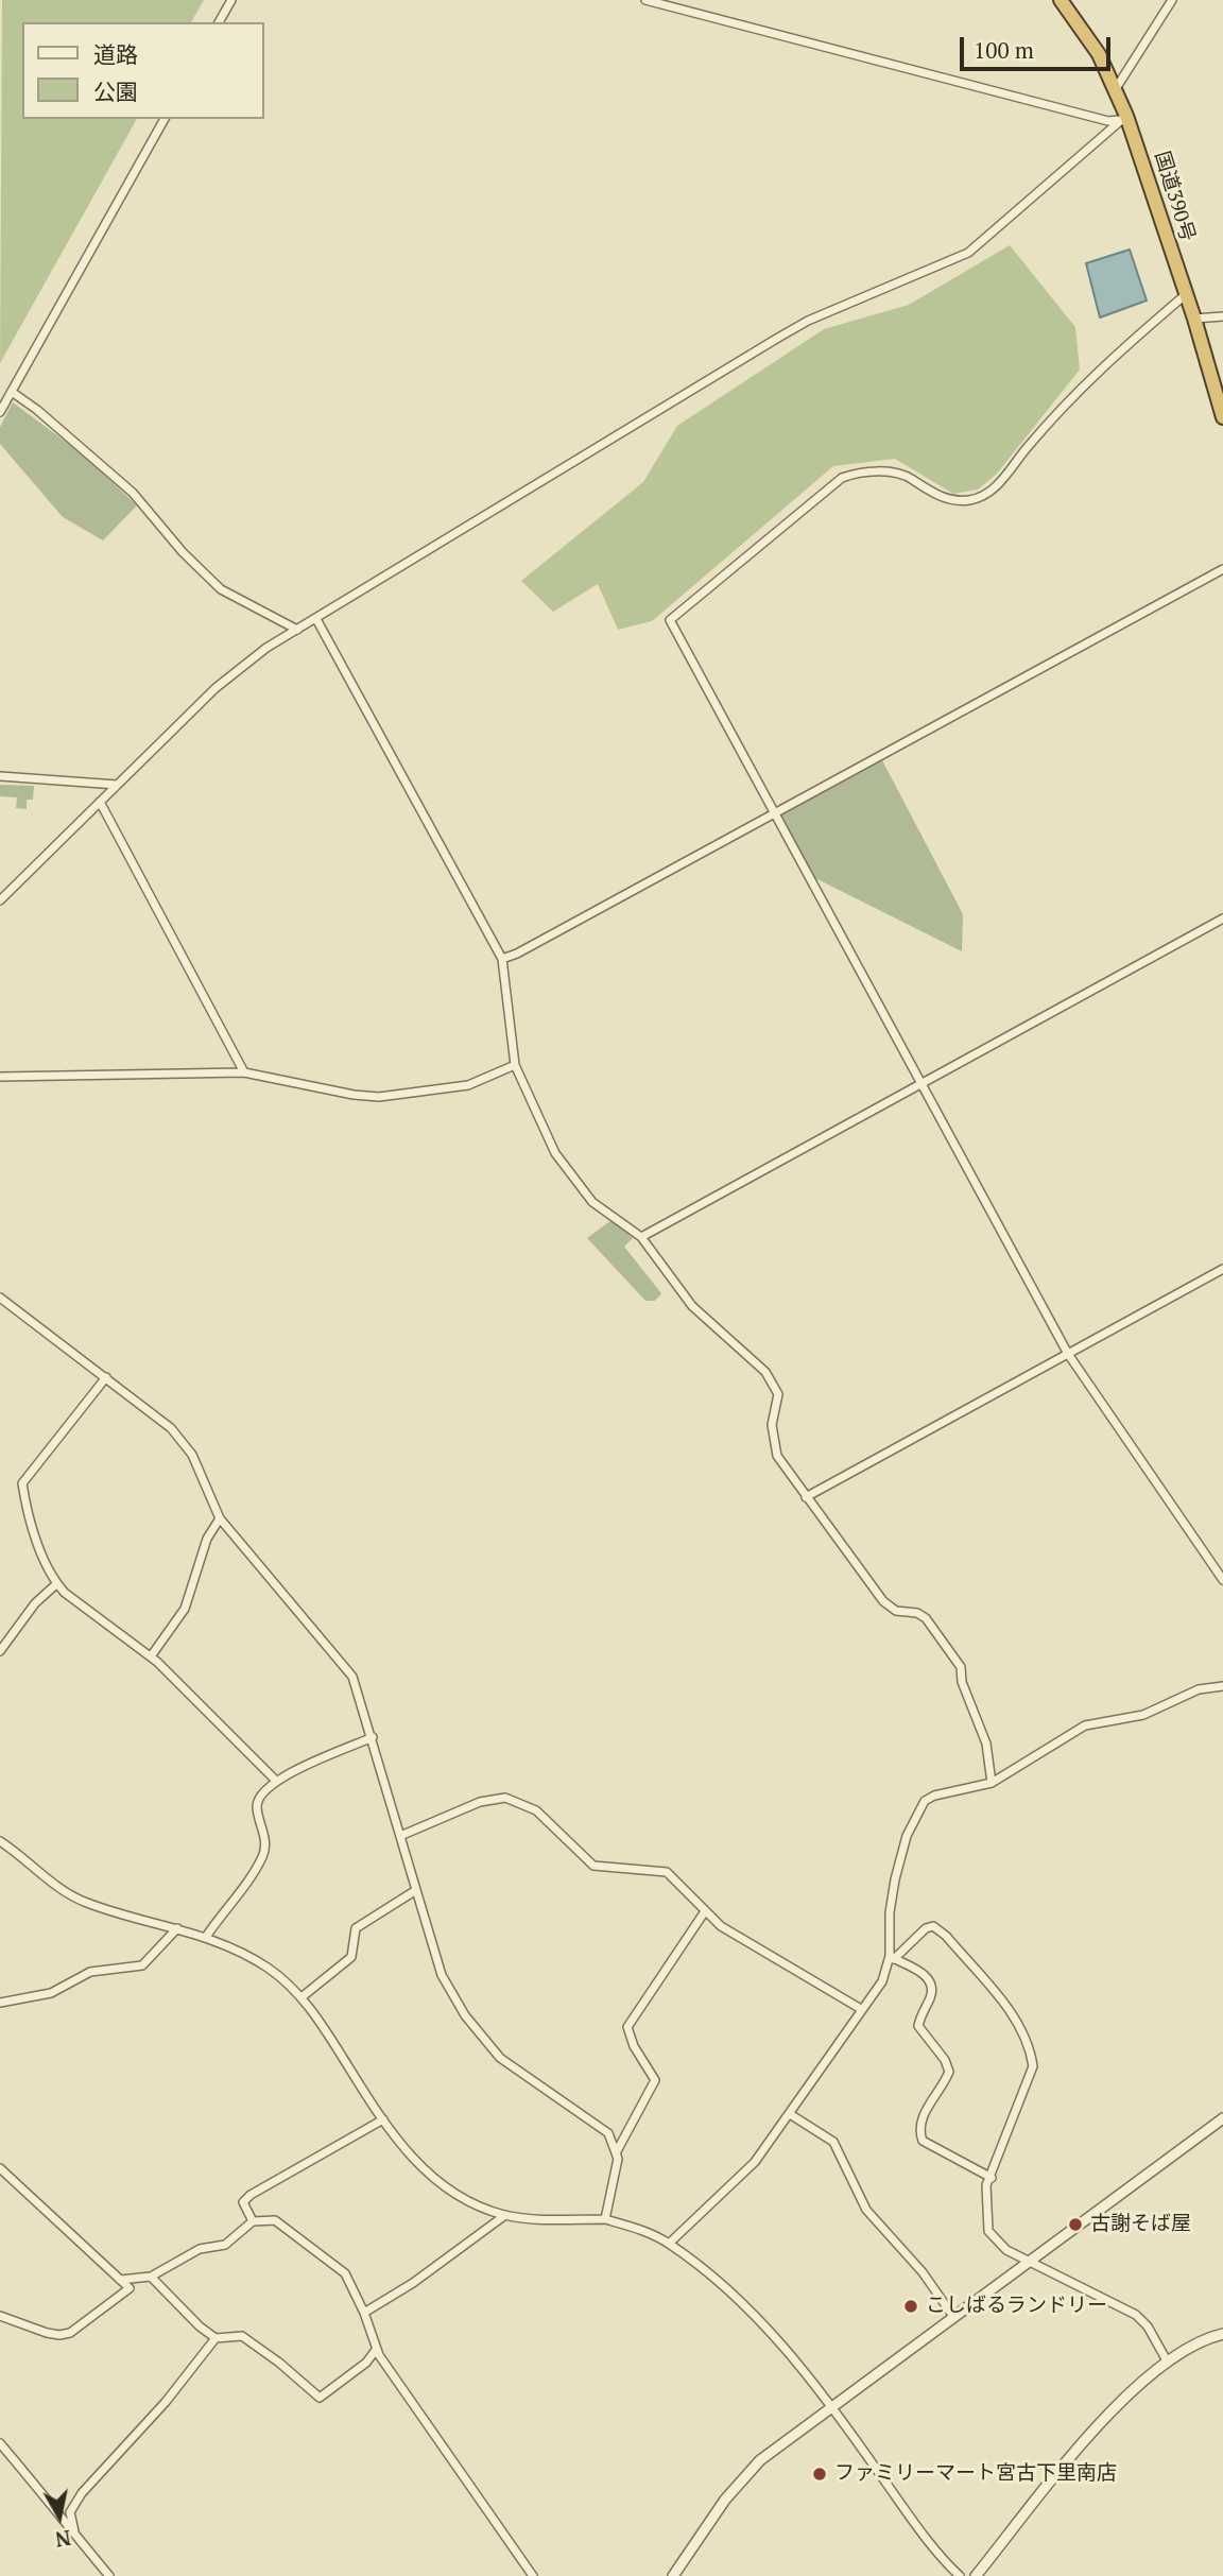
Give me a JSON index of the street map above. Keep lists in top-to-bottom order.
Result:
{
  "streets": {
    "highway": ["国道390号"]
  },
  "places": ["古謝そば屋", "こしばるランドリー", "ファミリーマート宮古下里南店"],
  "legend": ["道路", "公園"],
  "scale_bar": "100 m",
  "north": "bottom"
}
